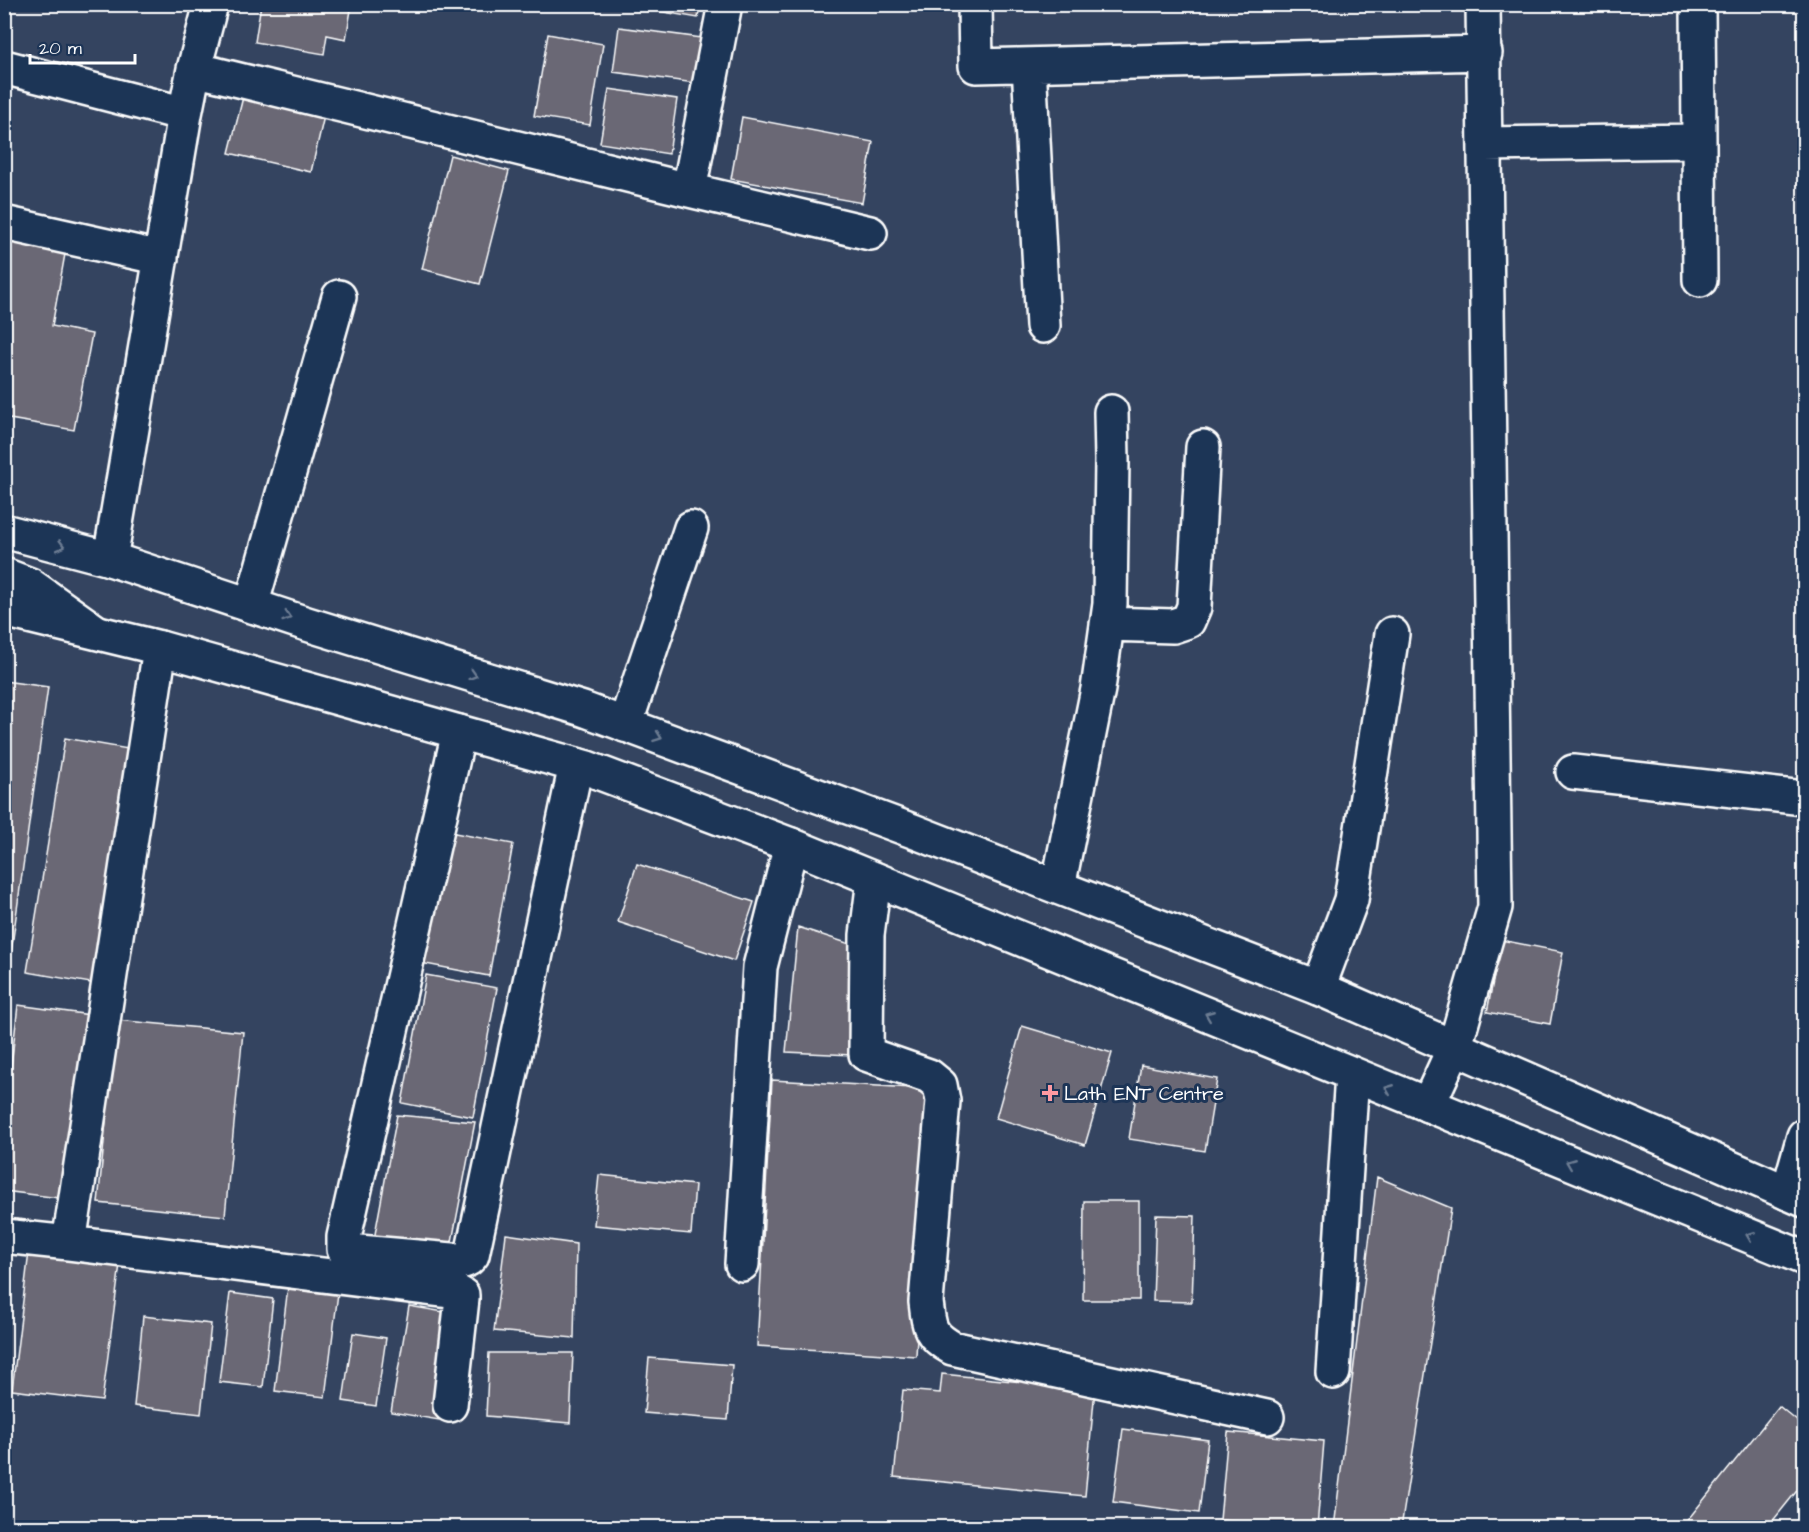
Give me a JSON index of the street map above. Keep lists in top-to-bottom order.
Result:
{
  "places": {
    "health": ["Lath ENT Centre"]
  },
  "scale_bar": "20 m"
}
